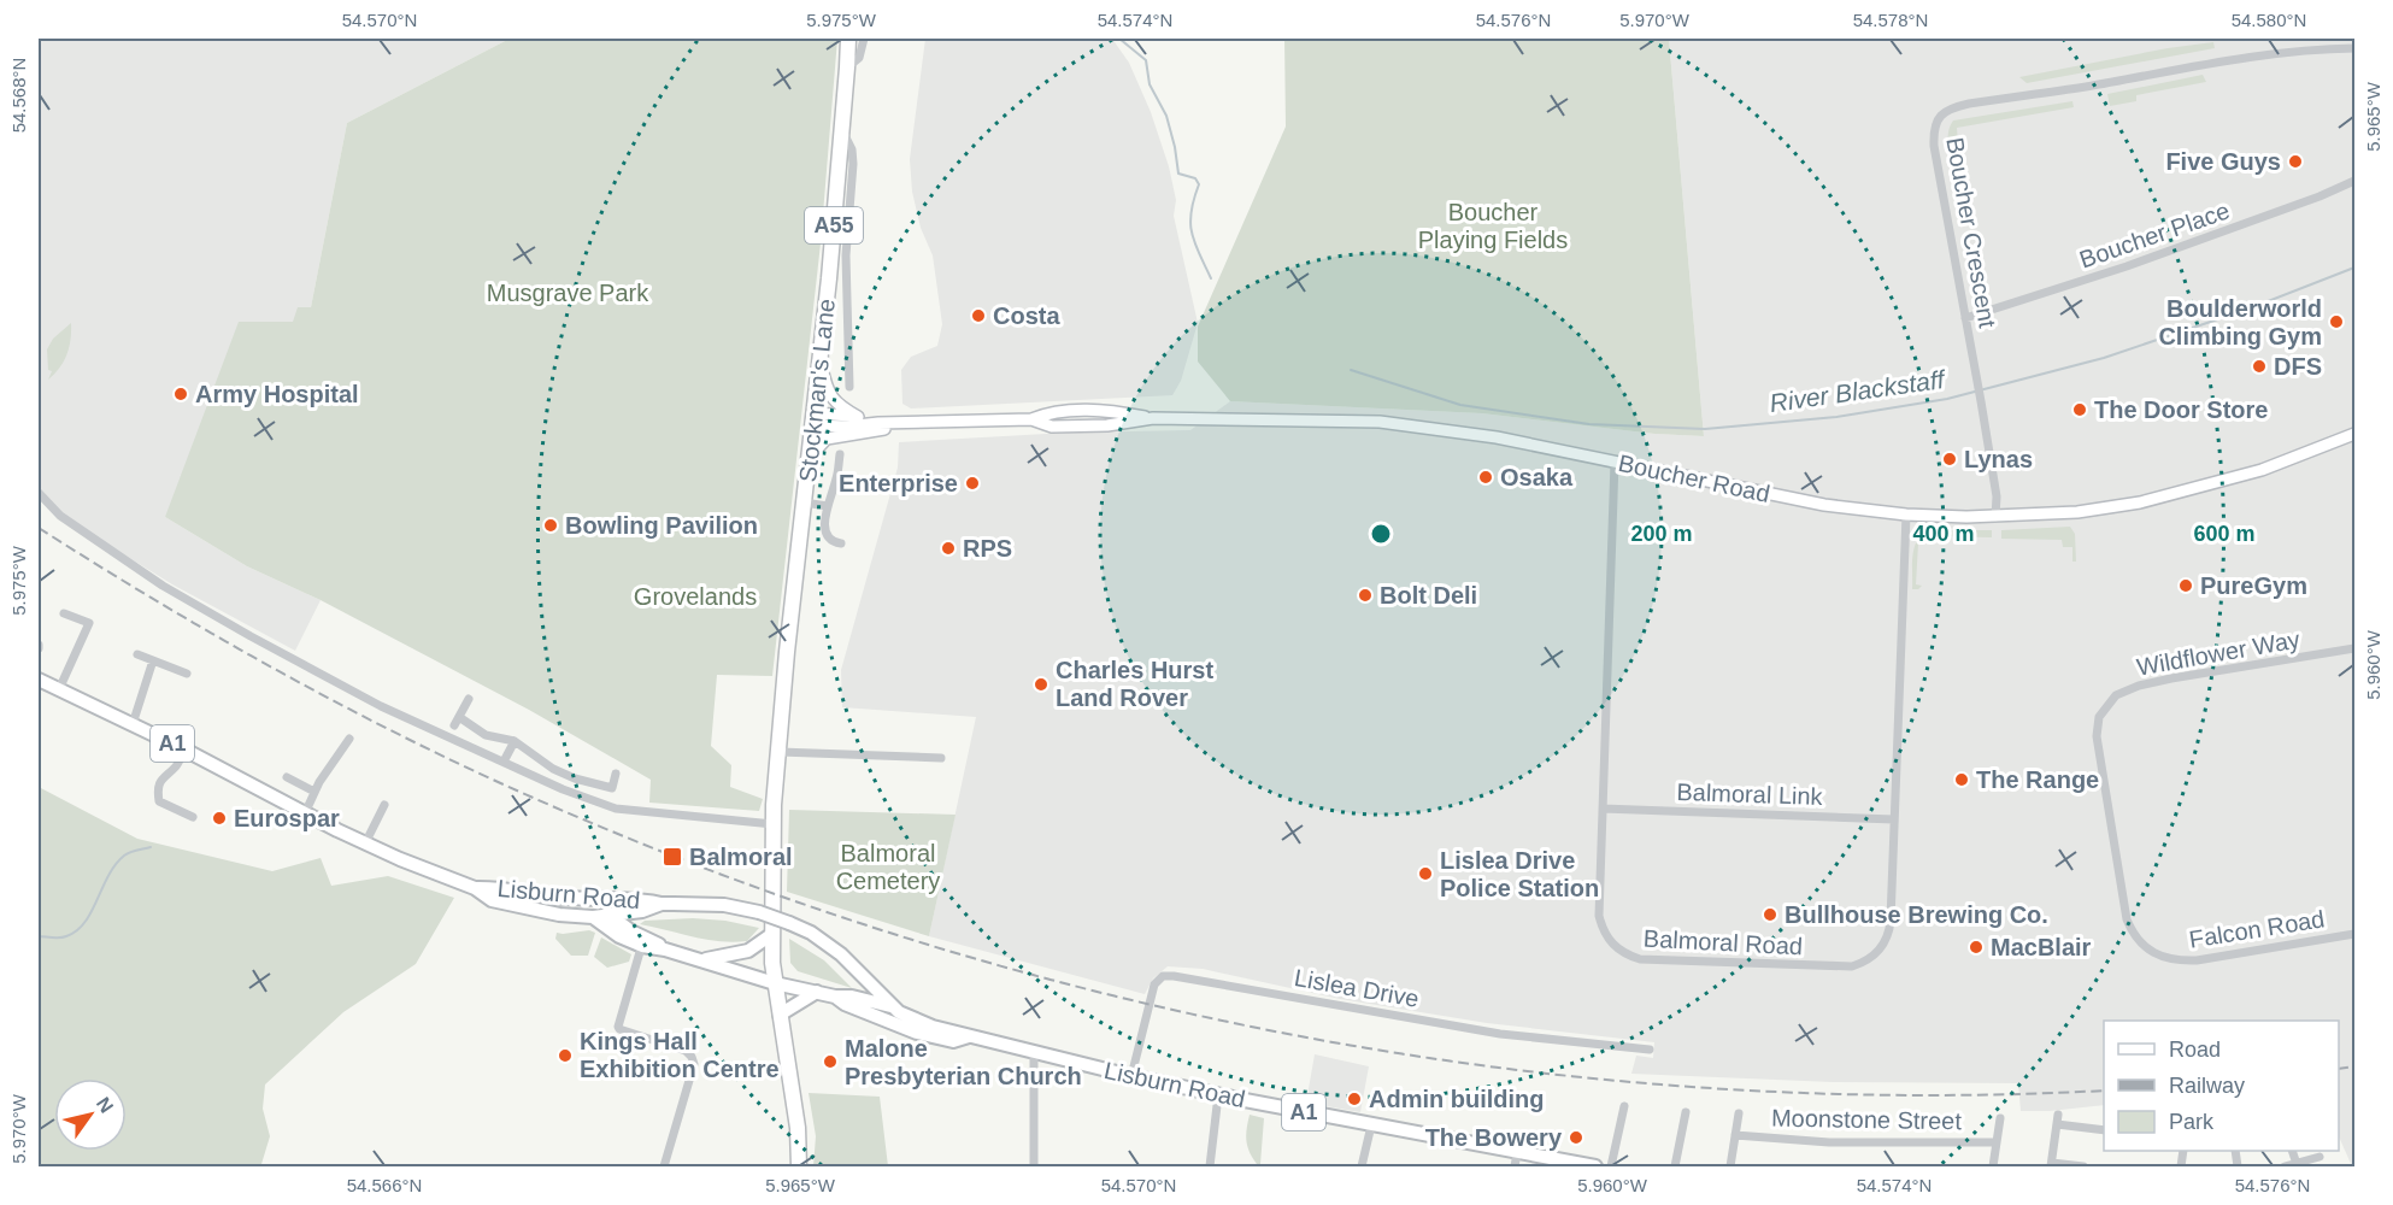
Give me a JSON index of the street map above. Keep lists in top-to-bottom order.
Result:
{
  "streets": {
    "highway": ["A55", "Stockman's Lane"],
    "main road": ["A1", "Lisburn Road"],
    "street": [
      "Boucher Crescent",
      "Boucher Place",
      "Boucher Road",
      "Wildflower Way",
      "Balmoral Link",
      "Falcon Road",
      "Balmoral Road",
      "Lislea Drive",
      "Moonstone Street"
    ]
  },
  "crossings": [
    ["A55", "Stockman's Lane"],
    ["A55", "A1"],
    ["Boucher Crescent", "Boucher Place"],
    ["Boucher Crescent", "Boucher Road"],
    ["Stockman's Lane", "Boucher Road"],
    ["Stockman's Lane", "A1"],
    ["Boucher Road", "Balmoral Road"],
    ["Wildflower Way", "Falcon Road"],
    ["A1", "Lisburn Road"],
    ["Balmoral Link", "Balmoral Road"],
    ["Lisburn Road", "Lislea Drive"]
  ],
  "water": ["River Blackstaff"],
  "parks": [
    "Boucher Playing Fields",
    "Musgrave Park",
    "Grovelands",
    "Balmoral Cemetery"
  ],
  "places": {
    "other": [
      "Five Guys",
      "Costa",
      "Boulderworld Climbing Gym",
      "DFS",
      "Army Hospital",
      "The Door Store",
      "Lynas",
      "Osaka",
      "Enterprise",
      "Bowling Pavilion",
      "RPS",
      "PureGym",
      "Bolt Deli",
      "Charles Hurst Land Rover",
      "The Range",
      "Eurospar",
      "Lislea Drive Police Station",
      "Bullhouse Brewing Co.",
      "MacBlair",
      "Kings Hall Exhibition Centre",
      "Malone Presbyterian Church",
      "Admin building",
      "The Bowery"
    ],
    "transit": ["Balmoral"]
  },
  "legend": ["Road", "Railway", "Park"],
  "north": "top right",
  "coordinates": [
    "54.570°N",
    "5.975°W",
    "54.574°N",
    "54.576°N",
    "5.970°W",
    "54.578°N",
    "54.580°N",
    "54.568°N",
    "5.965°W",
    "5.960°W",
    "54.566°N"
  ],
  "rings": ["200 m", "400 m", "600 m"]
}
